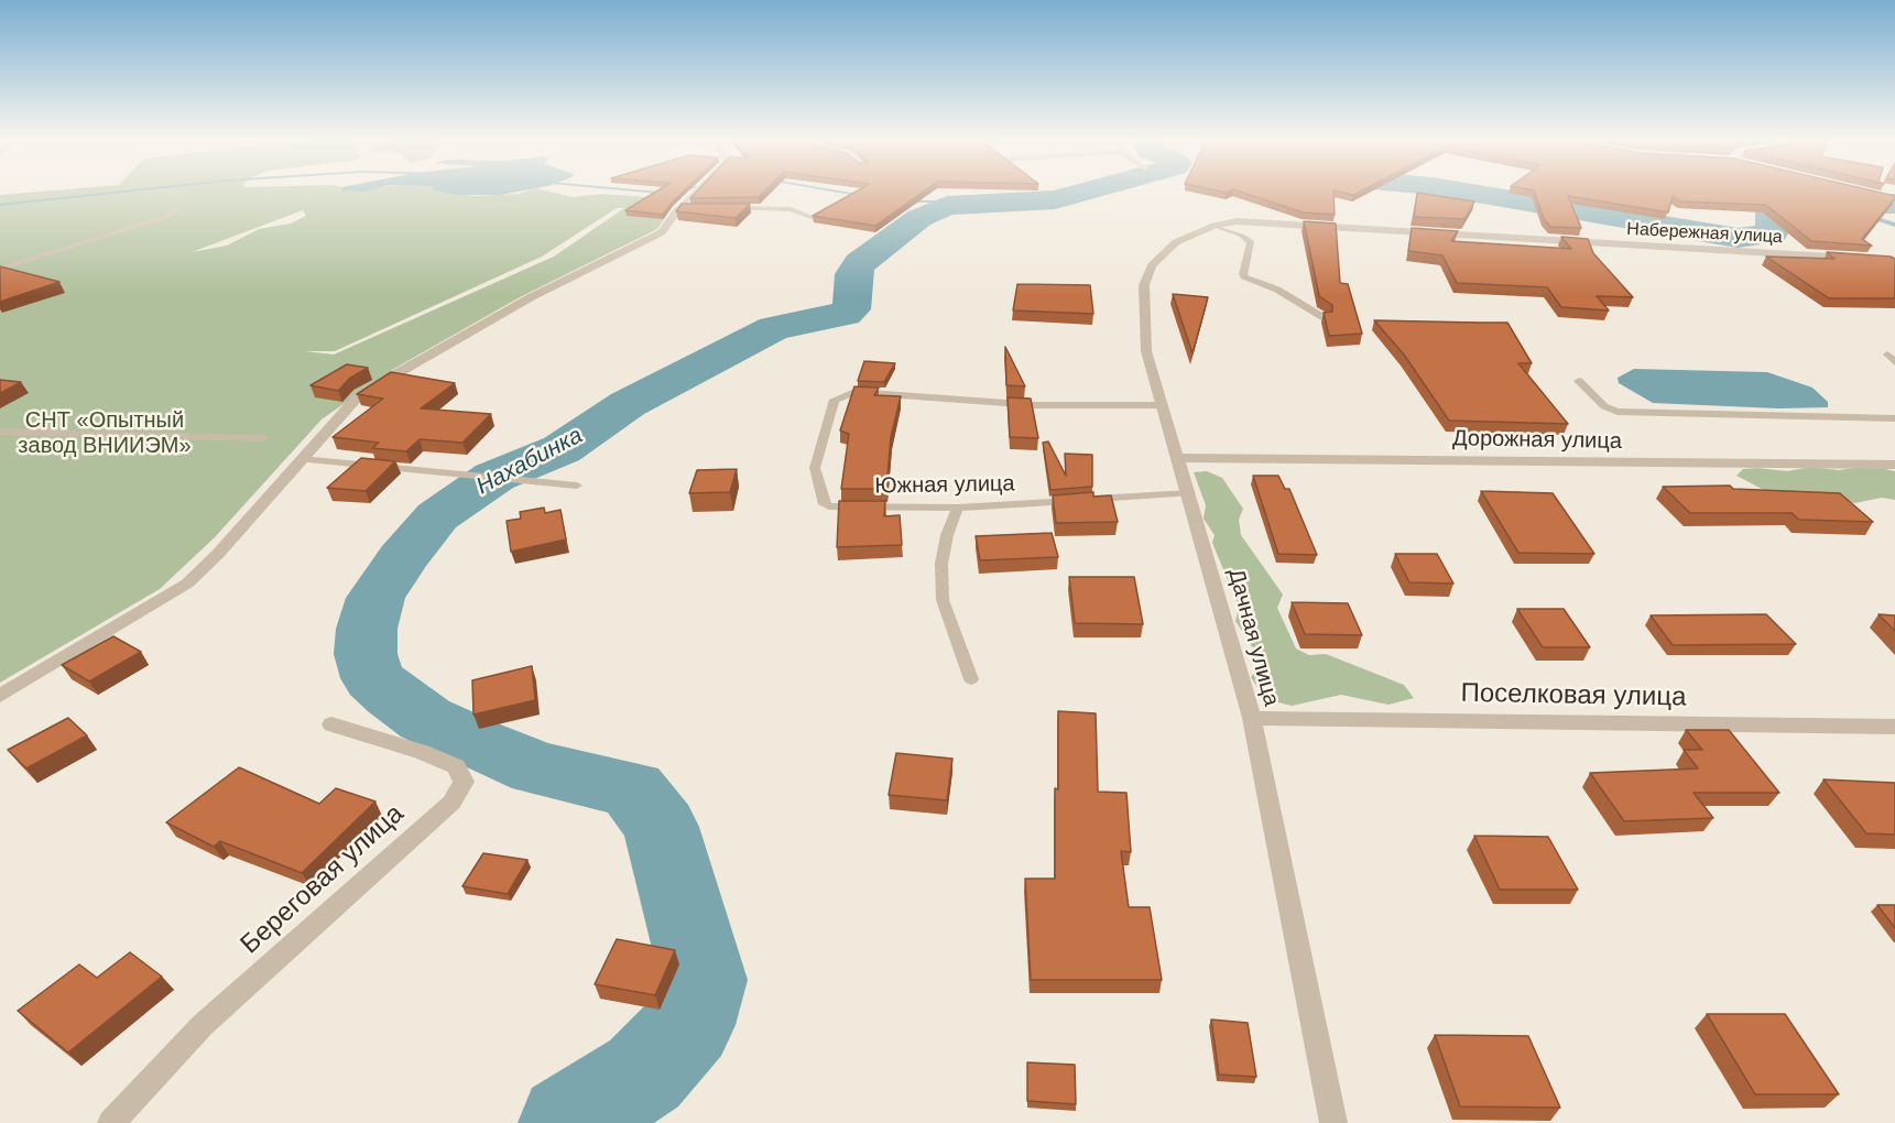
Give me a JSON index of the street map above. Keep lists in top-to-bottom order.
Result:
{
  "streets": {
    "street": [
      "Набережная улица",
      "Дорожная улица",
      "Дачная улица",
      "Поселковая улица",
      "Береговая улица"
    ],
    "lane": ["Южная улица"]
  },
  "crossings": [
    ["Набережная улица", "Дачная улица"],
    ["Дорожная улица", "Дачная улица"],
    ["Южная улица", "Дачная улица"],
    ["Дачная улица", "Поселковая улица"]
  ],
  "water": ["Нахабинка"],
  "parks": ["СНТ «Опытный завод ВНИИЭМ»"]
}
